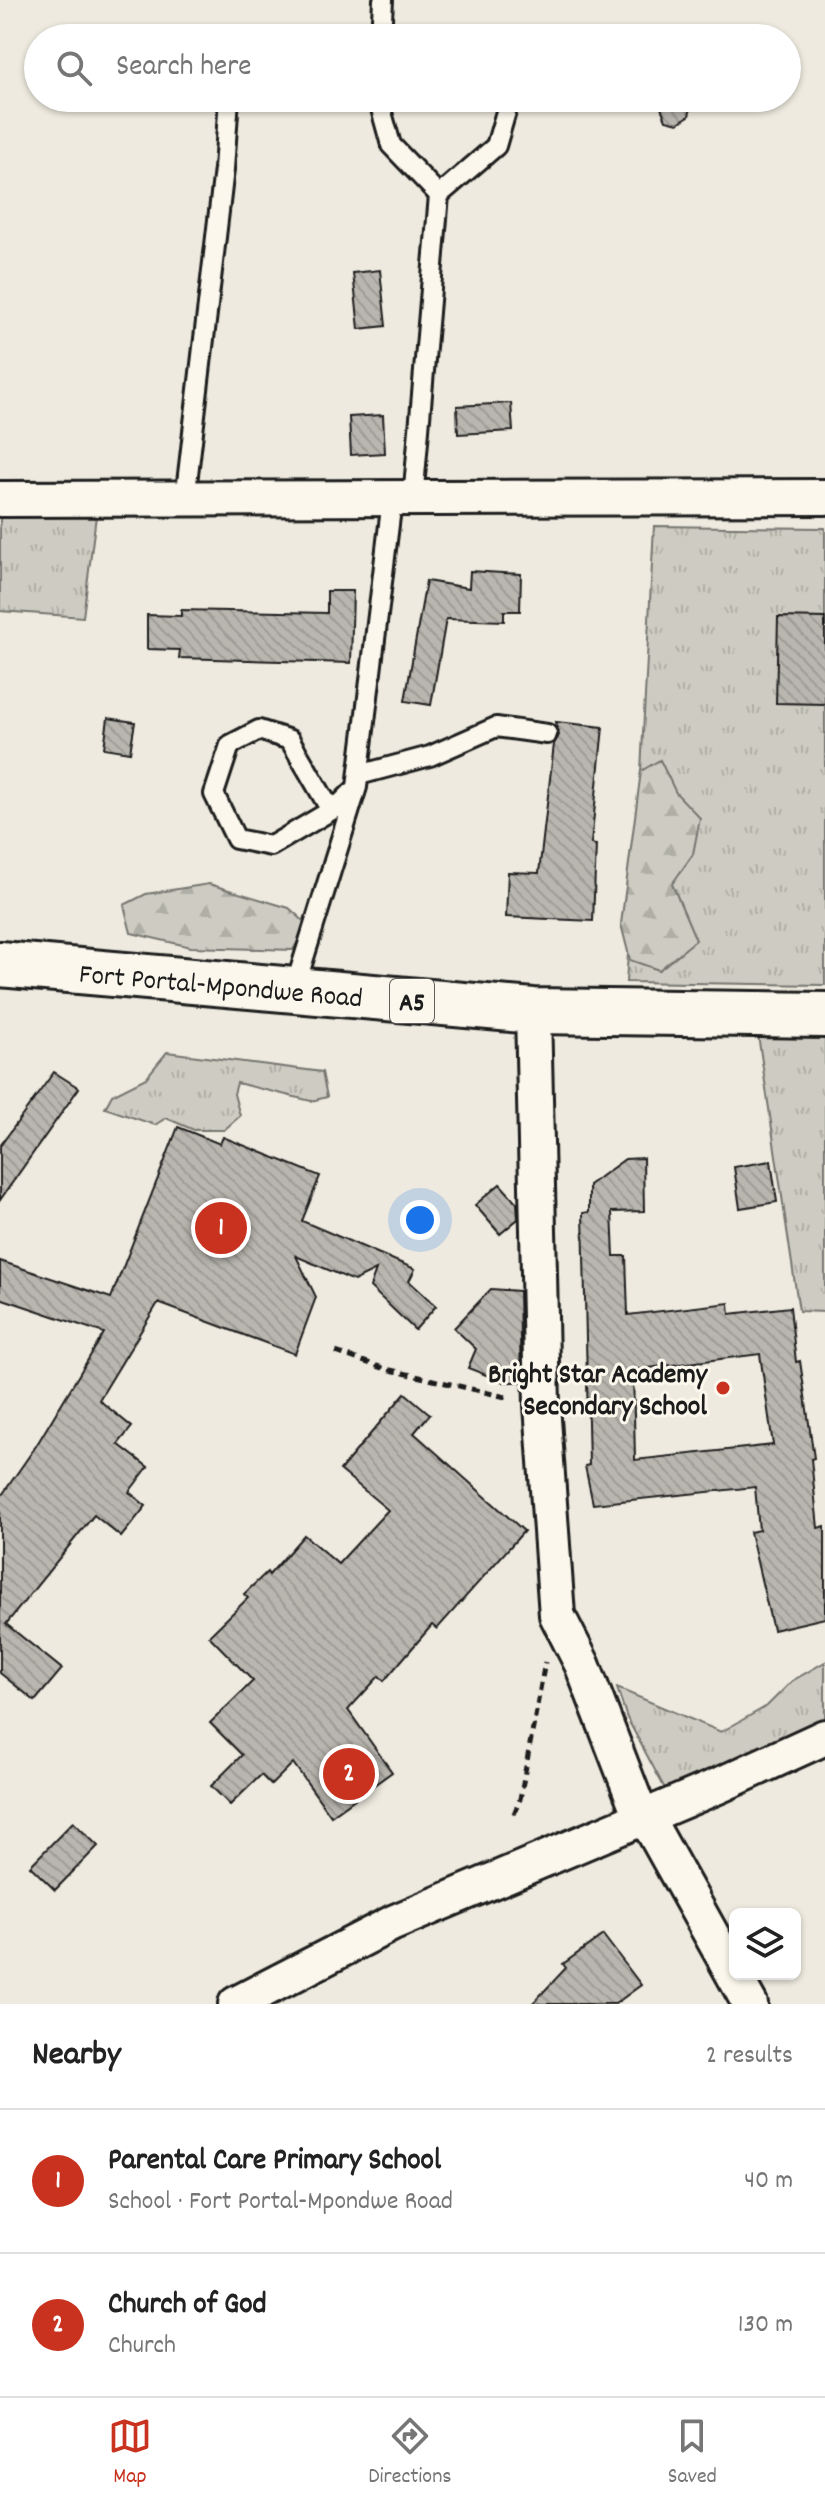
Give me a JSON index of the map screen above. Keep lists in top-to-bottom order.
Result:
{
  "streets": {
    "highway": ["Fort Portal-Mpondwe Road", "A5"]
  },
  "places": ["Bright Star Academy Secondary School"],
  "page": {
    "search": "Search here",
    "pins": ["1", "2"],
    "heading": ["Nearby", "2 results"],
    "list": [
      {
        "mark": "1",
        "name": "Parental Care Primary School",
        "note": "School · Fort Portal-Mpondwe Road",
        "value": "40 m"
      },
      {
        "mark": "2",
        "name": "Church of God",
        "note": "Church",
        "value": "130 m"
      }
    ],
    "nav": ["Map", "Directions", "Saved"]
  }
}
